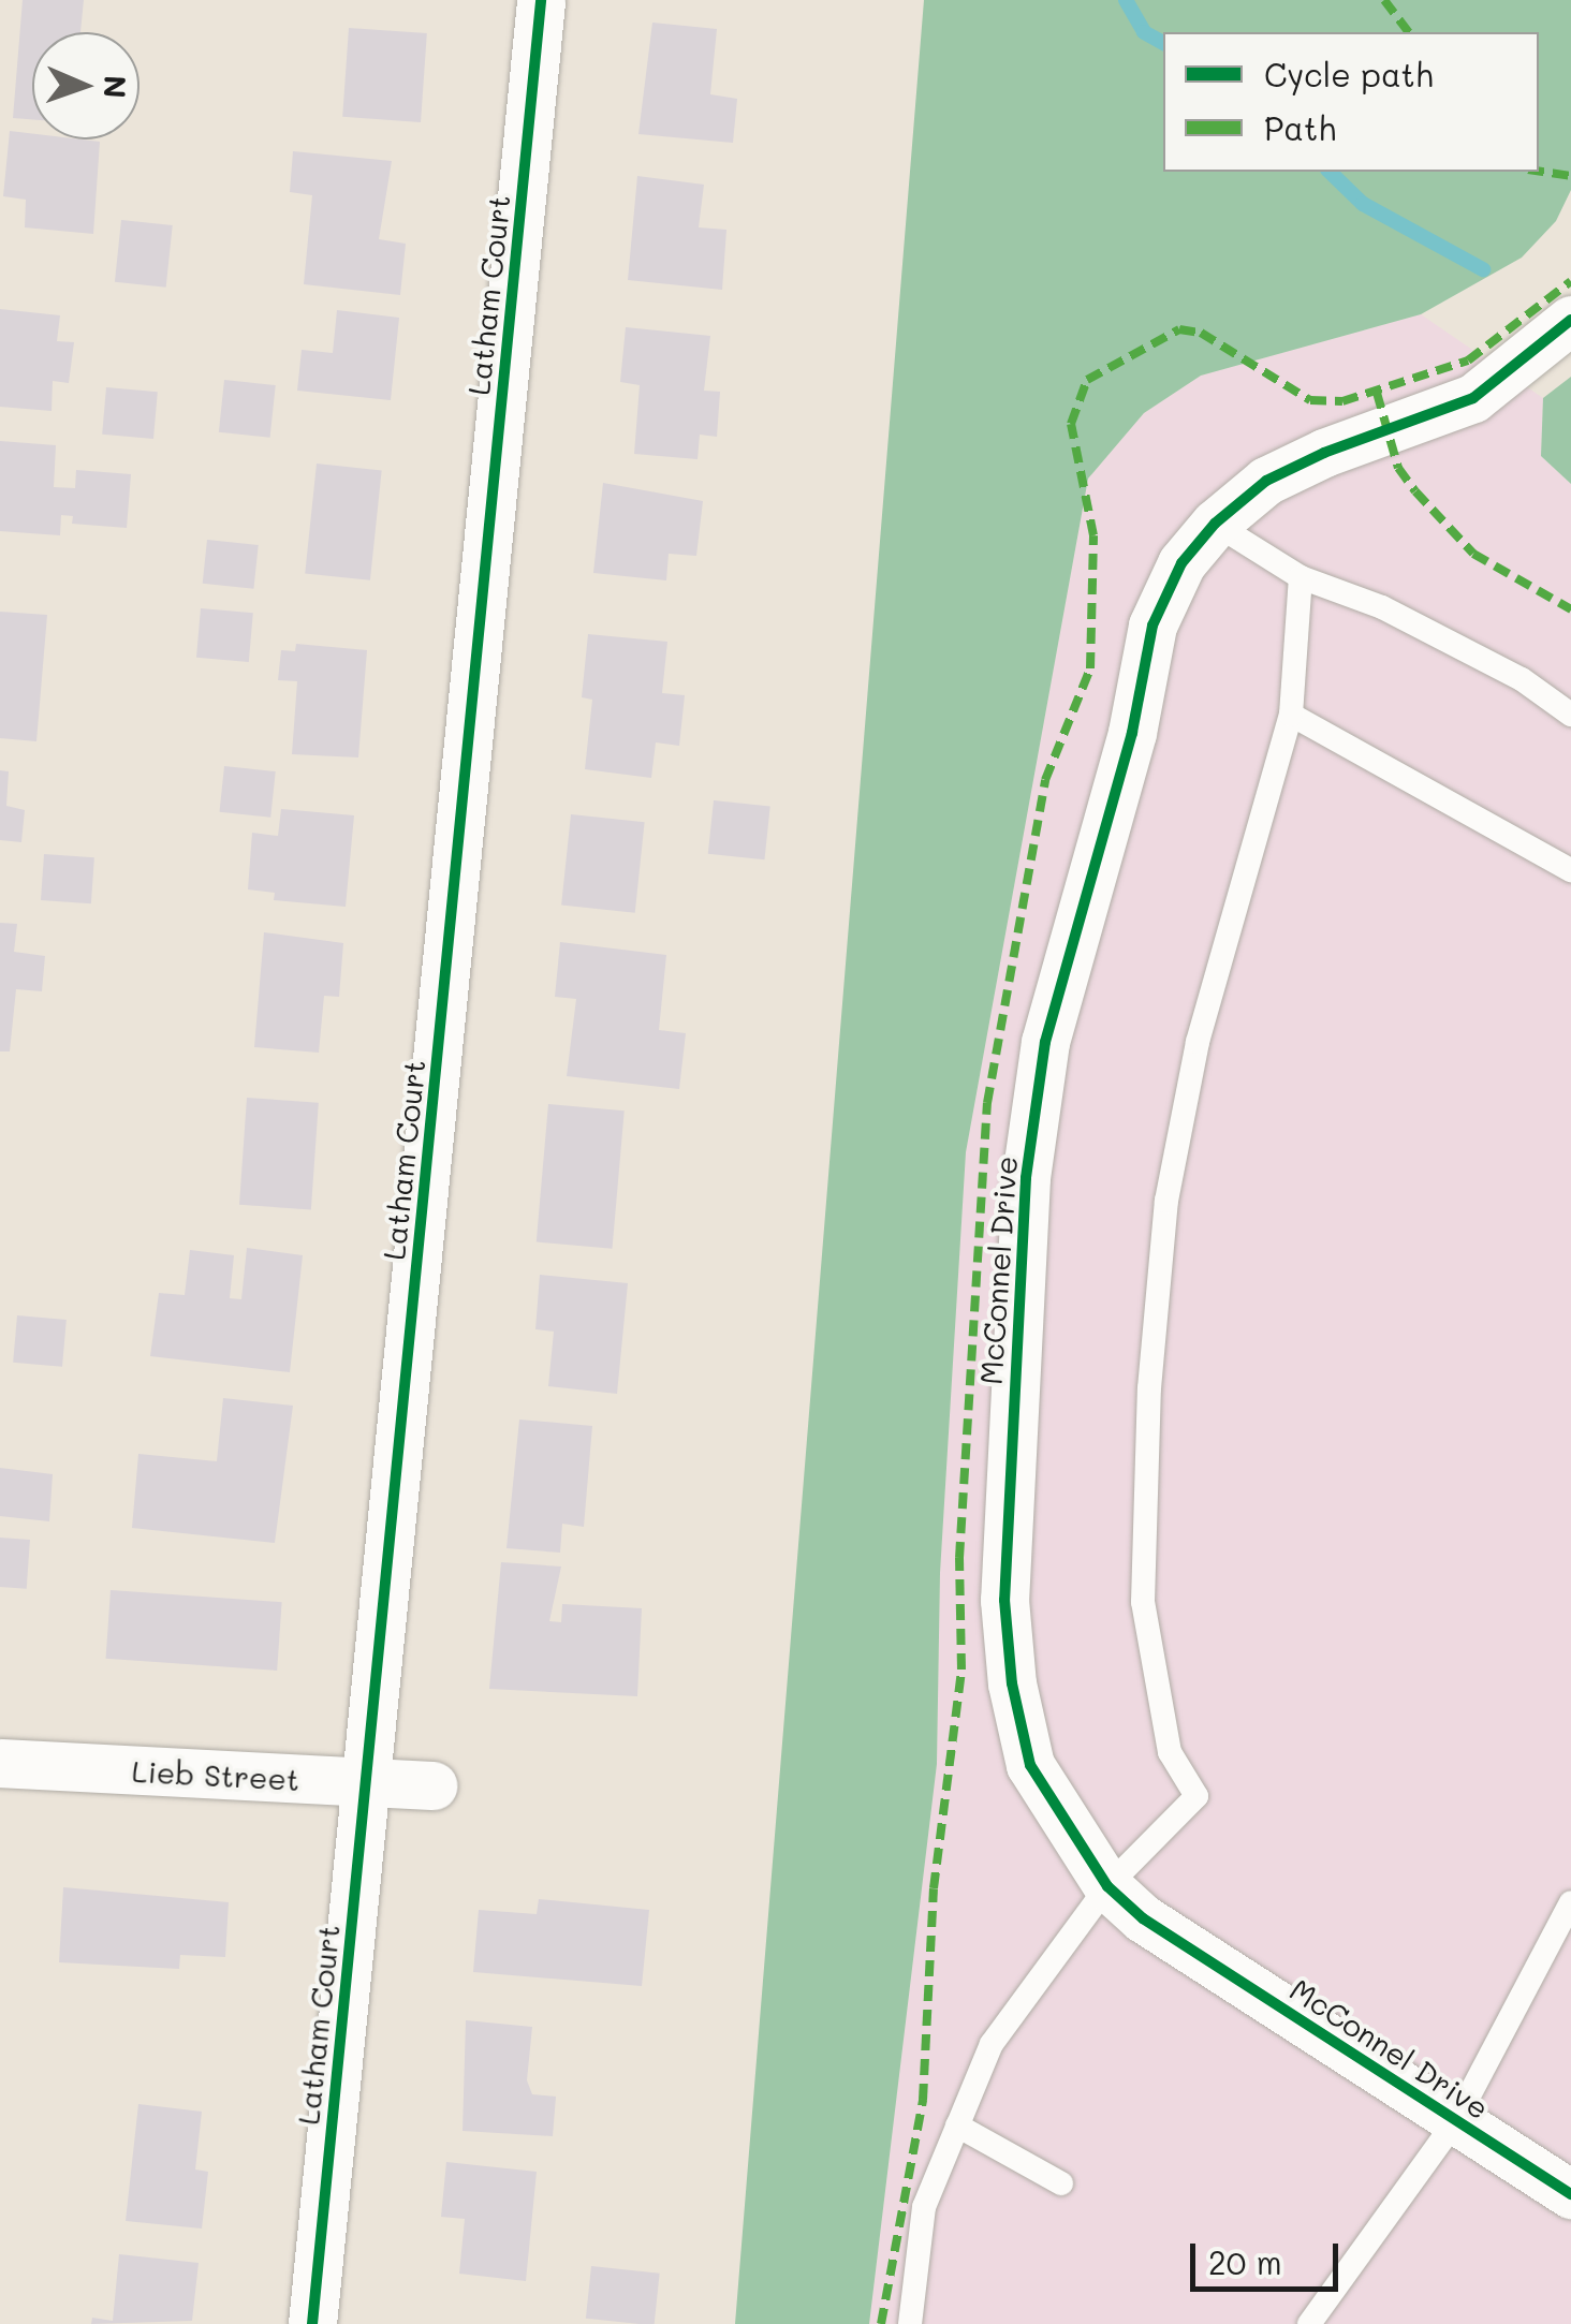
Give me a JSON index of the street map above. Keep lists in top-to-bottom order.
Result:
{
  "streets": {
    "street": ["Latham Court", "McConnel Drive", "Lieb Street"]
  },
  "crossings": [
    ["Latham Court", "Lieb Street"]
  ],
  "legend": ["Cycle path", "Path"],
  "scale_bar": "20 m",
  "north": "right"
}
